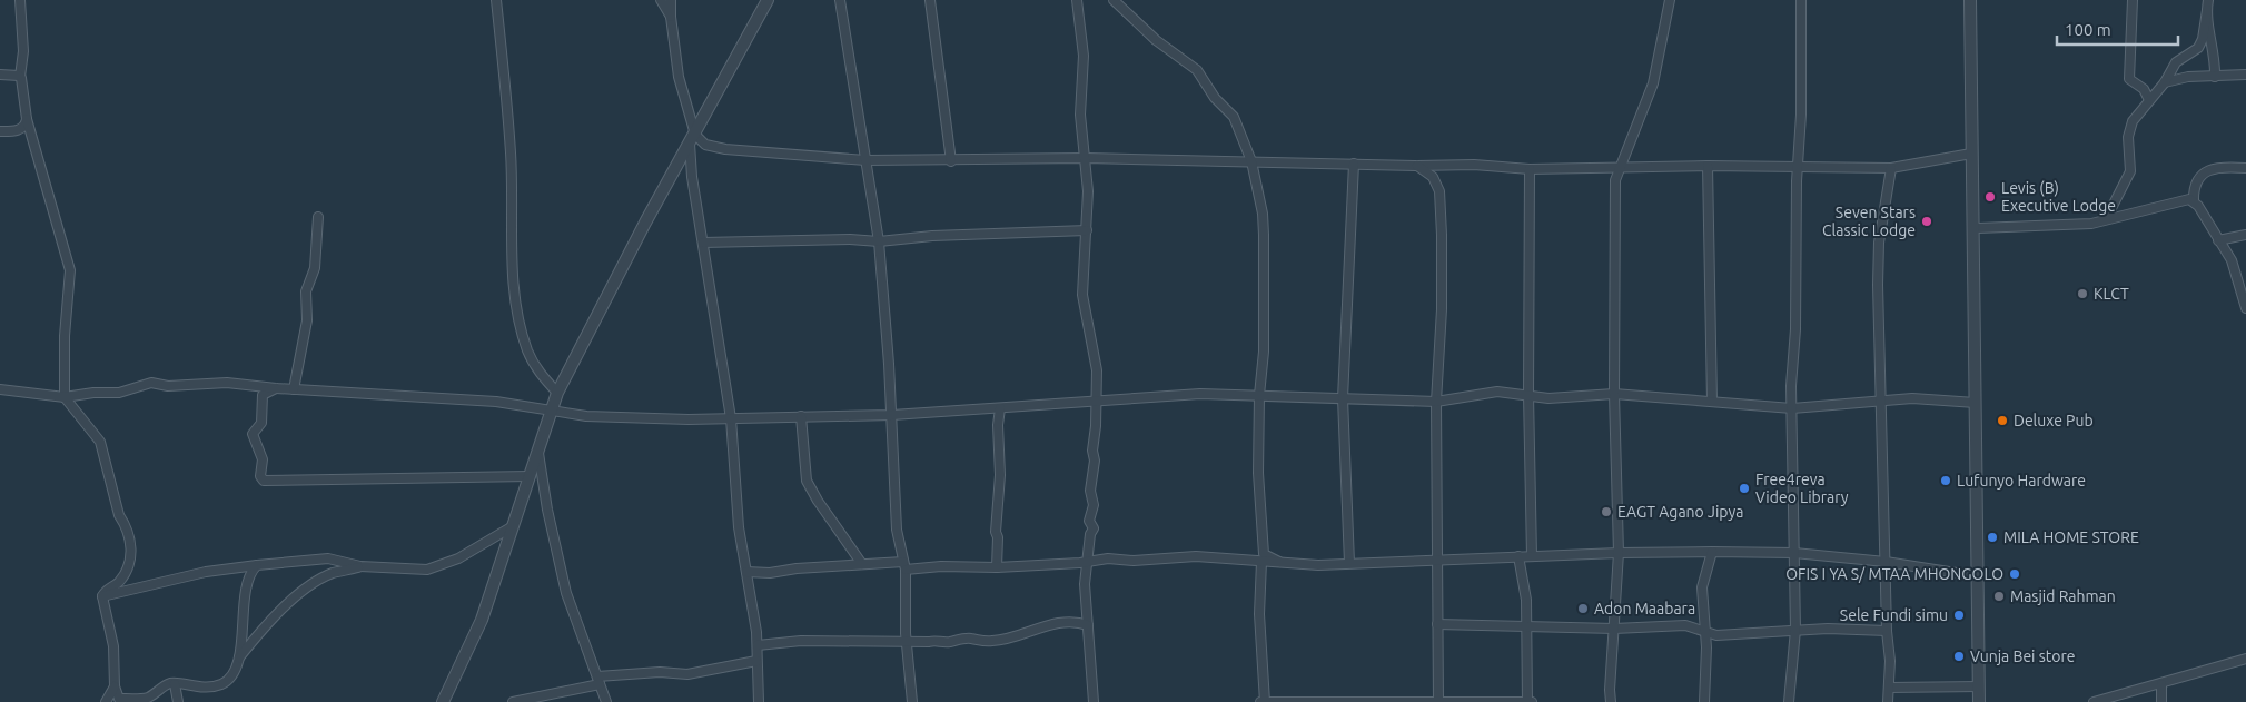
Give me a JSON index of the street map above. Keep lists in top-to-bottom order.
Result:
{
  "places": [
    "Levis (B) Executive Lodge",
    "Seven Stars Classic Lodge",
    "KLCT",
    "Deluxe Pub",
    "Lufunyo Hardware",
    "Free4reva Video Library",
    "EAGT Agano Jipya",
    "MILA HOME STORE",
    "OFIS I YA S/ MTAA MHONGOLO",
    "Masjid Rahman",
    "Adon Maabara",
    "Sele Fundi simu",
    "Vunja Bei store"
  ],
  "scale_bar": "100 m"
}
